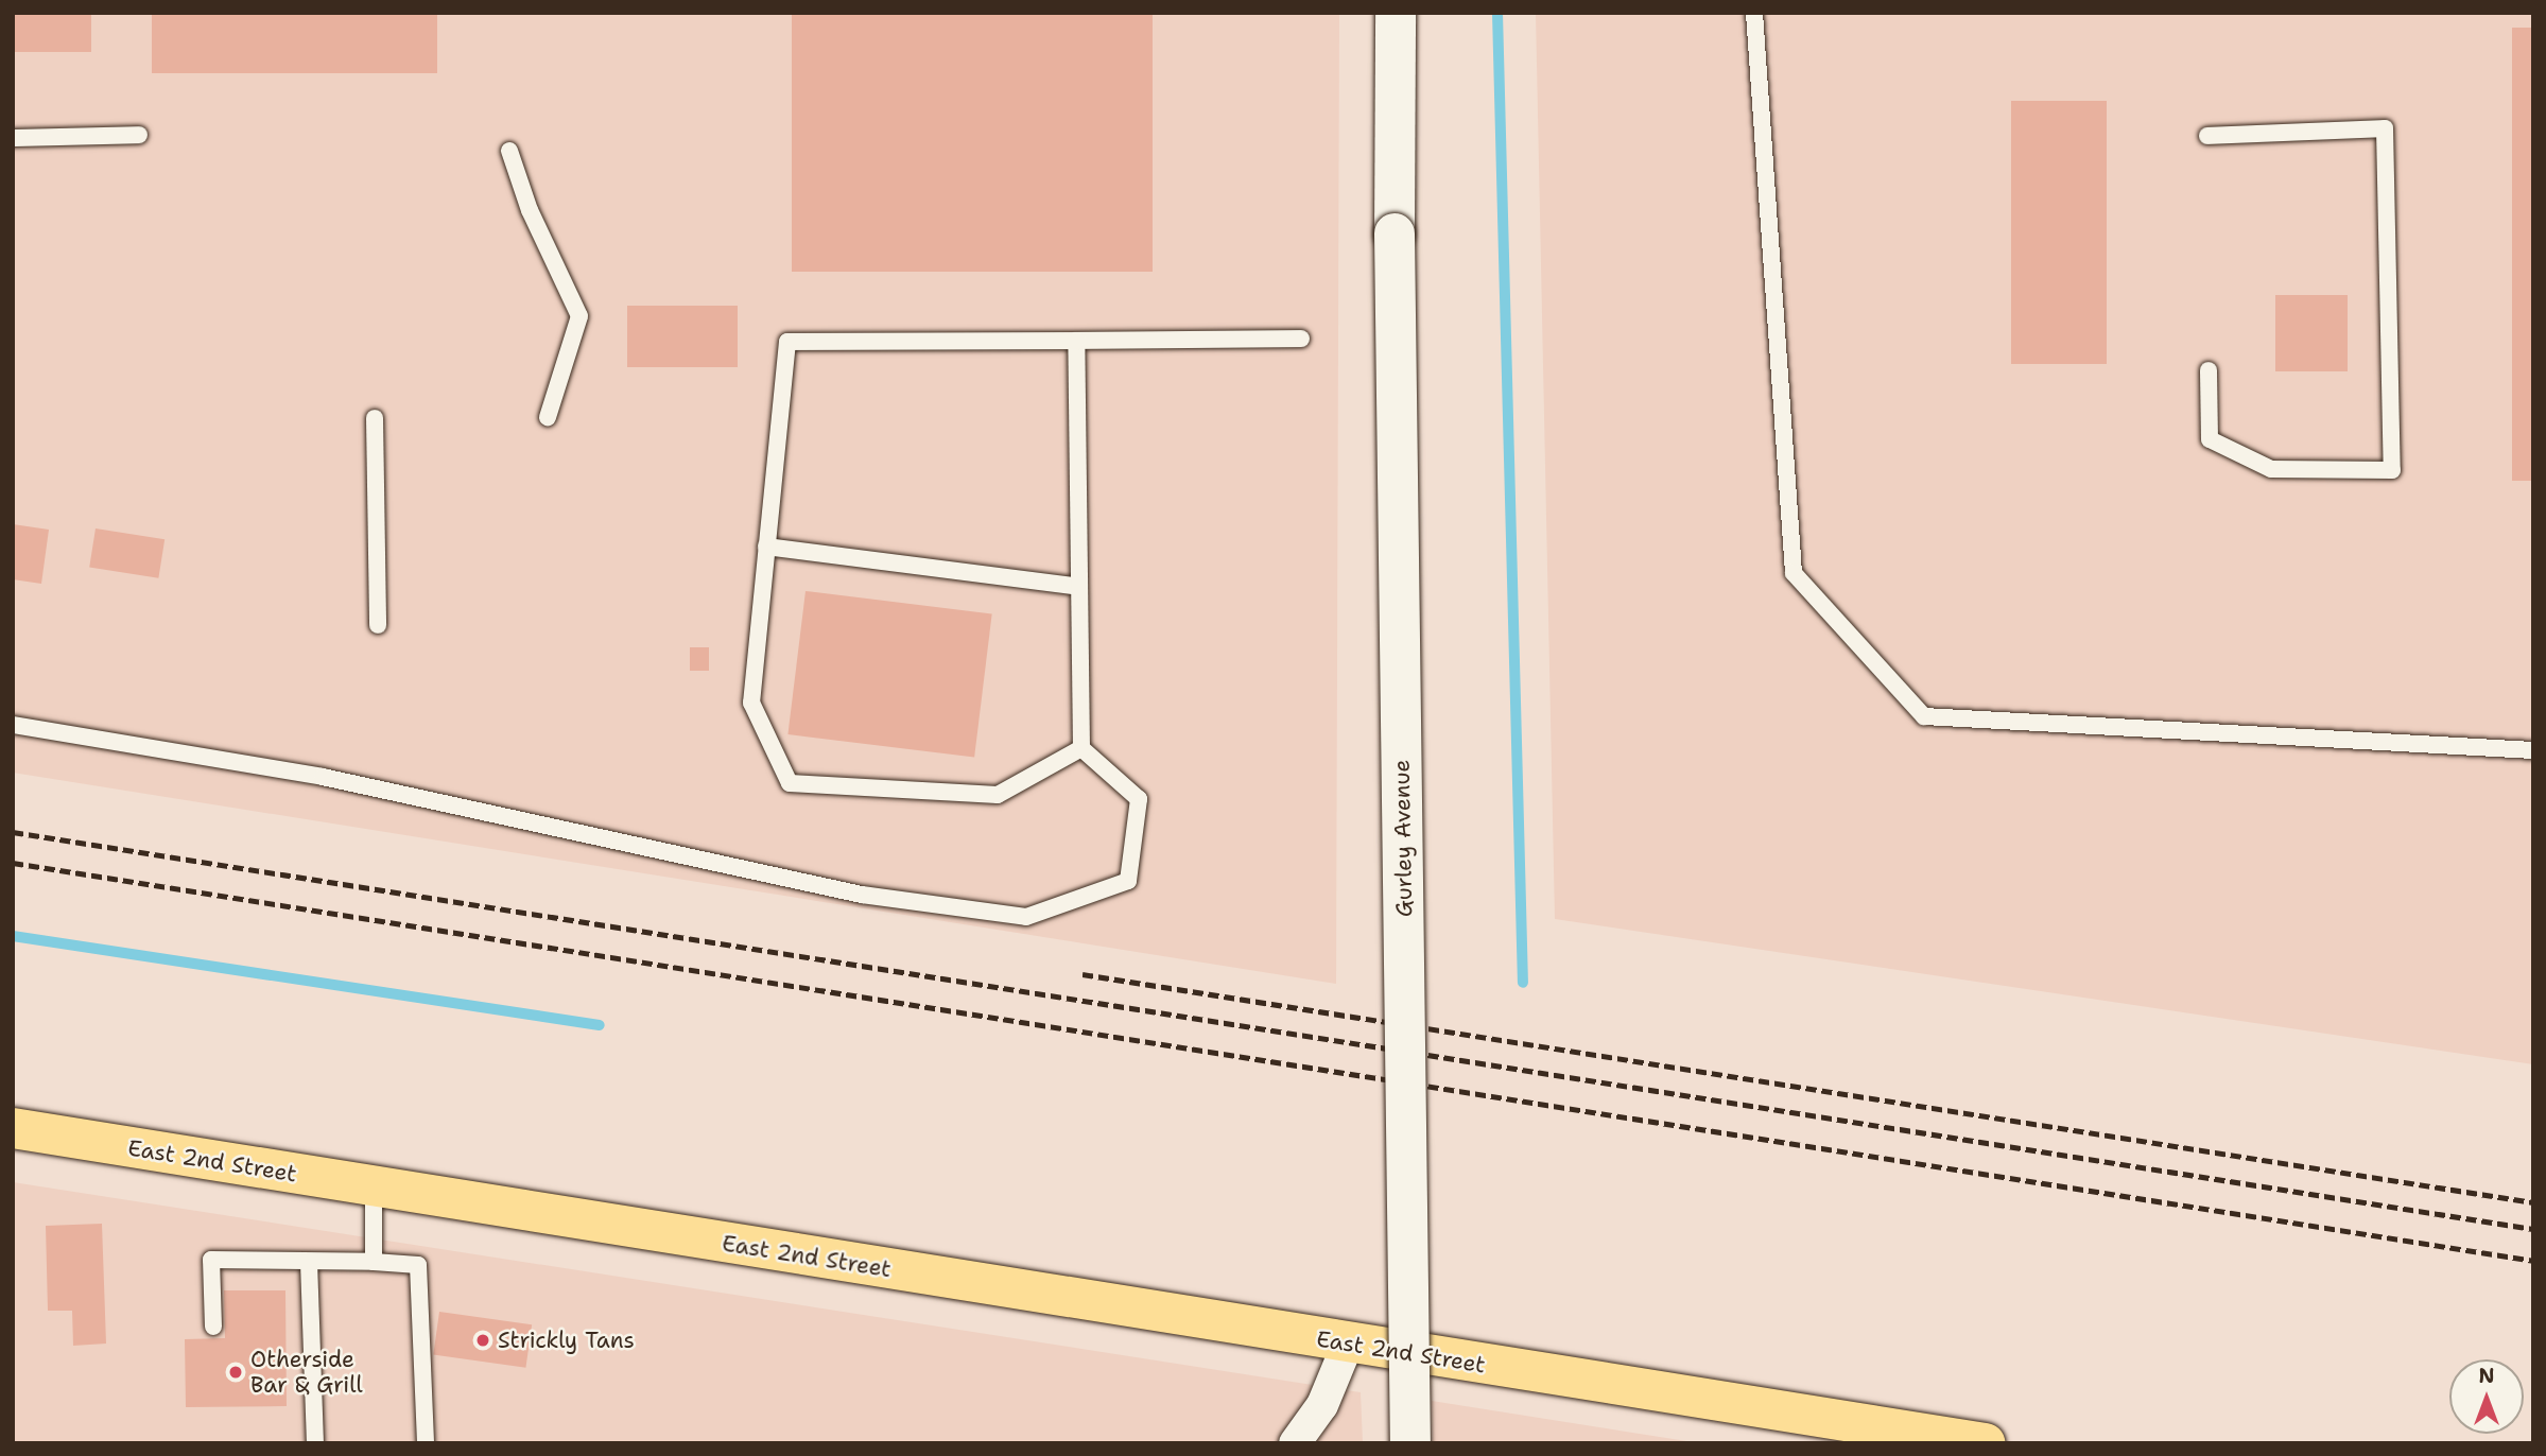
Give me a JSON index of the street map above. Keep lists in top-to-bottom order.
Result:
{
  "streets": {
    "main road": ["East 2nd Street"],
    "street": ["Gurley Avenue"]
  },
  "places": ["Strickly Tans", "Otherside Bar & Grill"],
  "north": "top"
}
